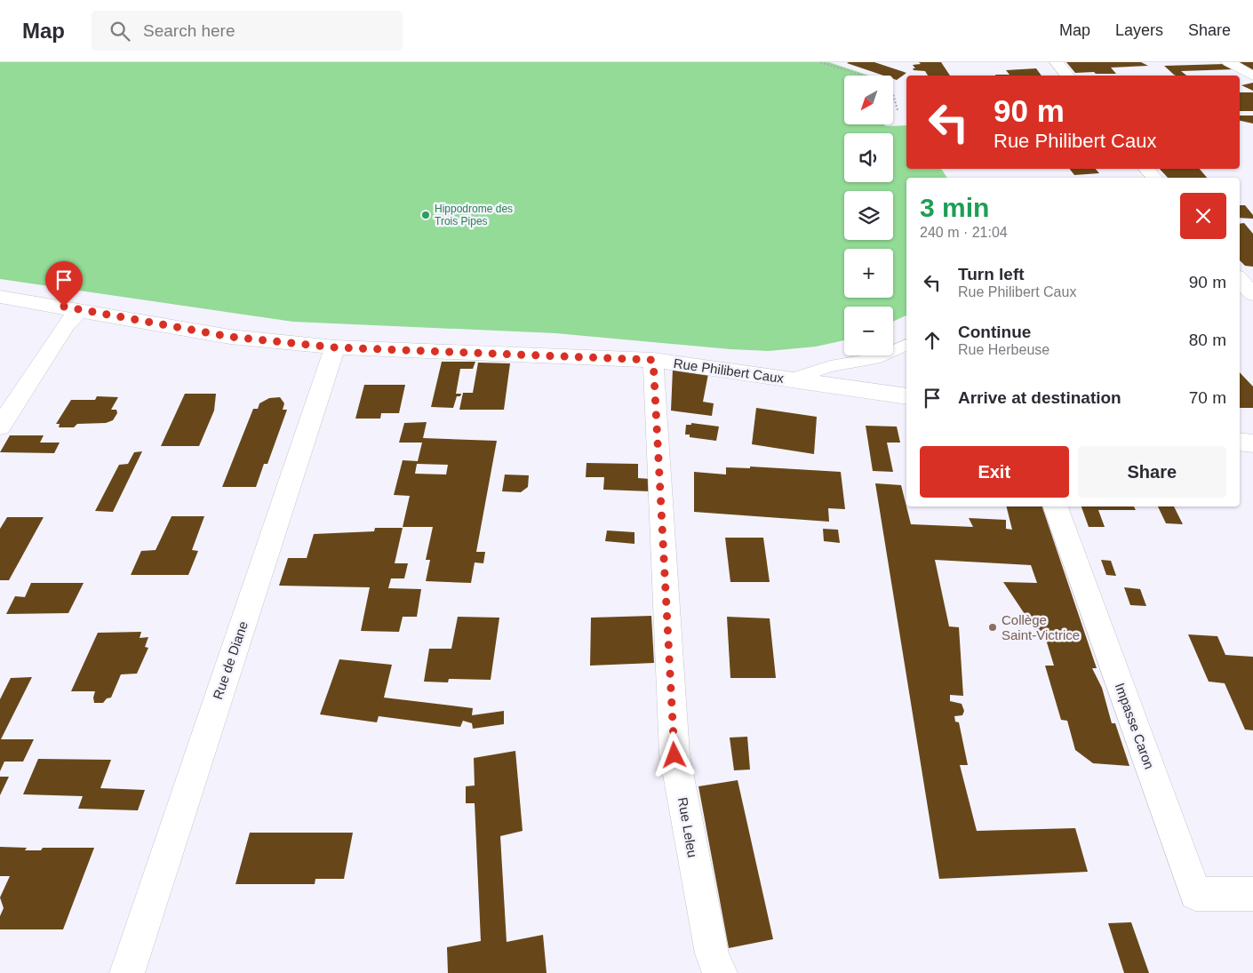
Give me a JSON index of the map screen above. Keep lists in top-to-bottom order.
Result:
{
  "streets": {
    "street": [
      "Rue Philibert Caux",
      "Rue de Diane",
      "Impasse Caron",
      "Rue Leleu"
    ]
  },
  "crossings": [
    ["Rue Philibert Caux", "Rue de Diane"],
    ["Rue Philibert Caux", "Rue Leleu"]
  ],
  "places": ["Hippodrome des Trois Pipes", "Collège Saint-Victrice"],
  "north": "bottom left",
  "page": {
    "header": "Map",
    "search": "Search here",
    "nav": ["Map", "Layers", "Share"],
    "map_buttons": ["+", "−"],
    "turn": ["90 m", "Rue Philibert Caux"],
    "heading": ["3 min", "240 m · 21:04"],
    "list": [
      {
        "name": "Turn left",
        "note": "Rue Philibert Caux",
        "value": "90 m"
      },
      {
        "name": "Continue",
        "note": "Rue Herbeuse",
        "value": "80 m"
      },
      {
        "name": "Arrive at destination",
        "value": "70 m"
      }
    ],
    "buttons": ["Exit", "Share"]
  }
}
